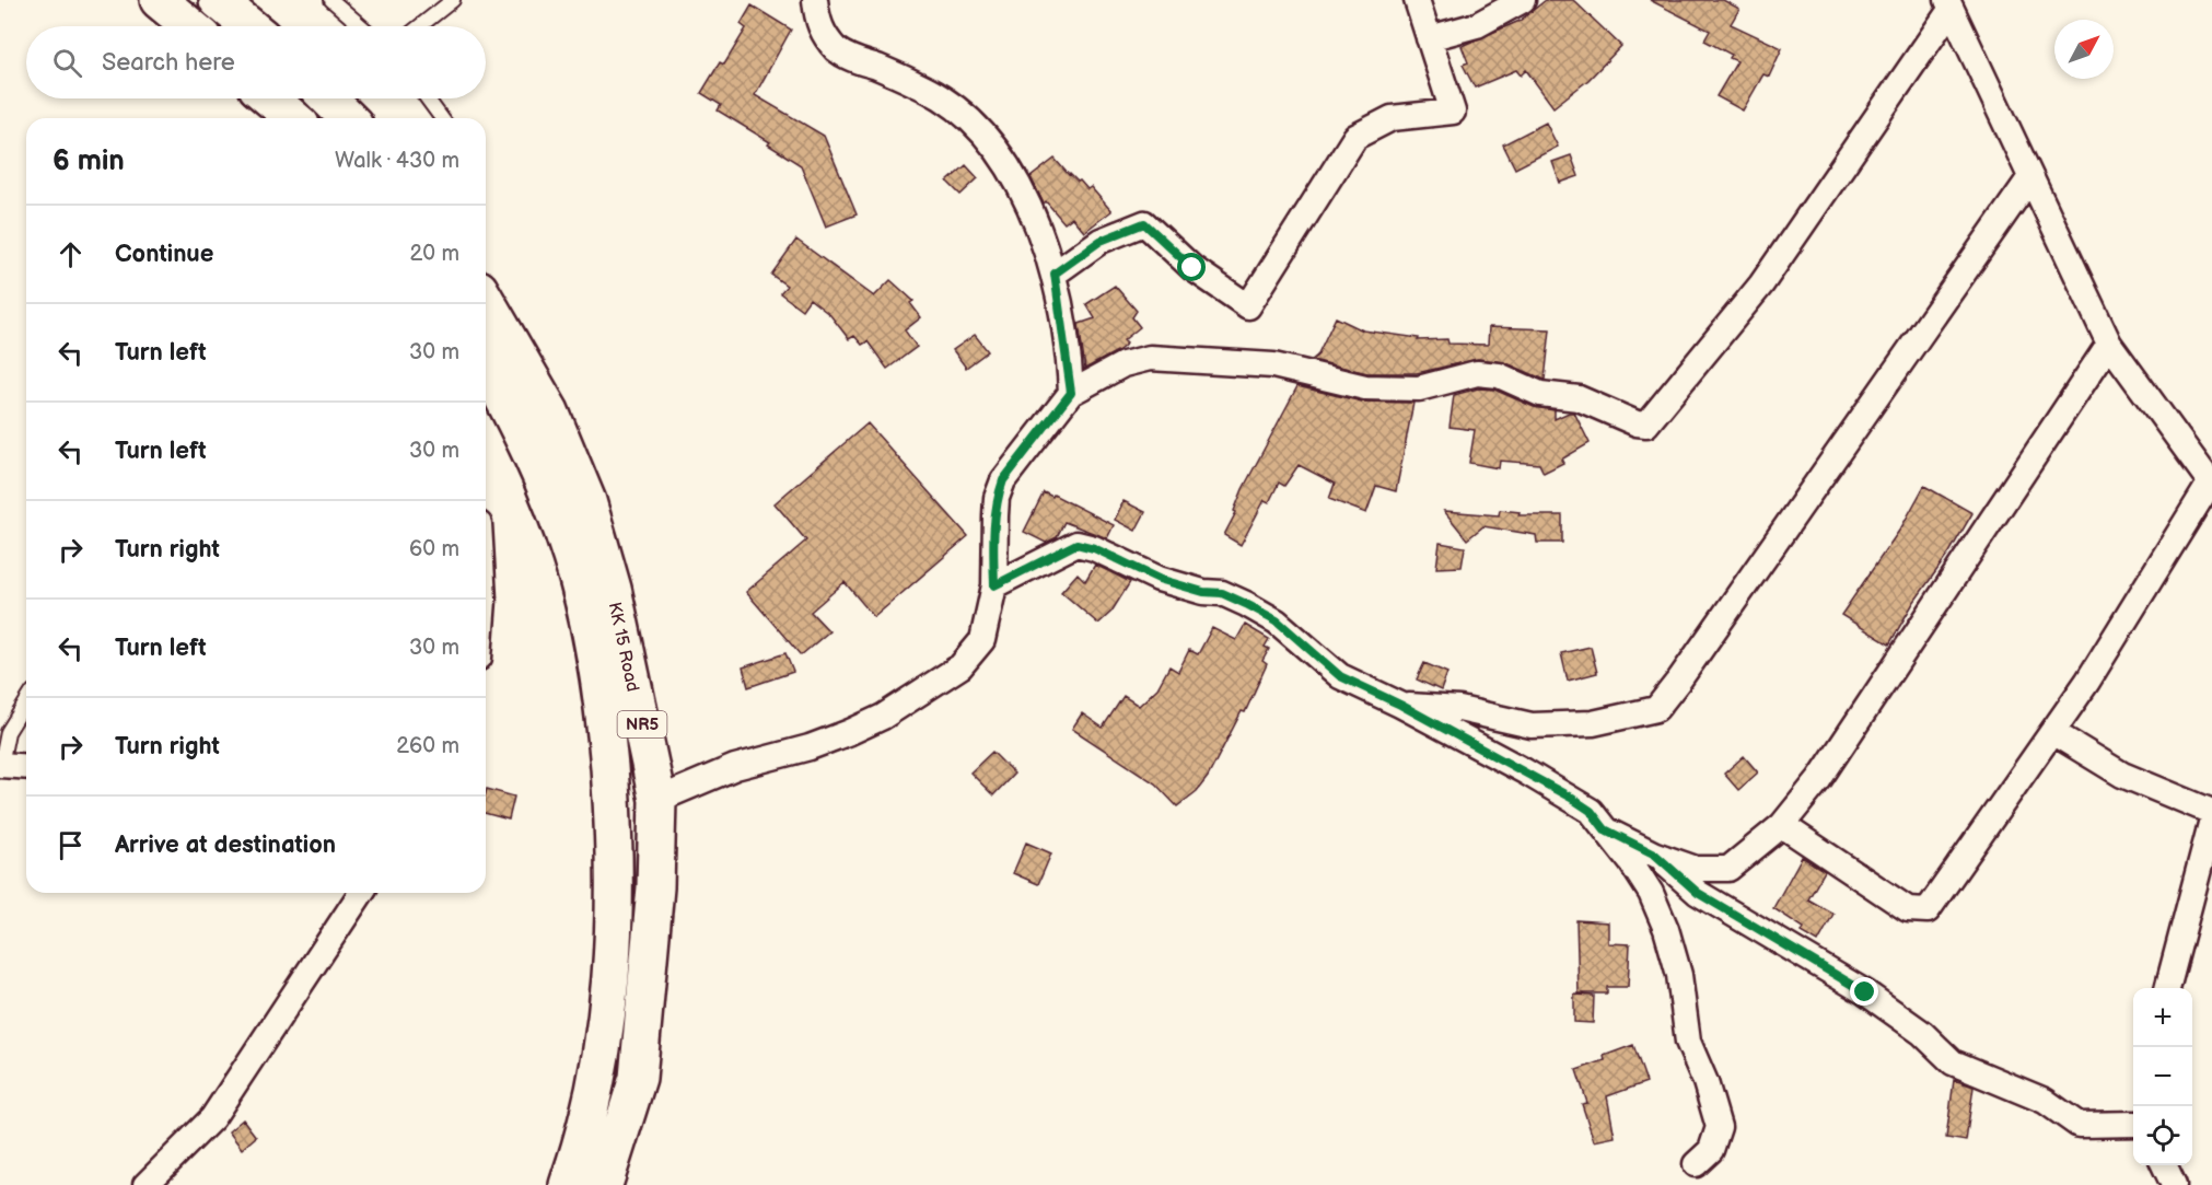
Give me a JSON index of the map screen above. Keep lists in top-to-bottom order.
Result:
{
  "streets": {
    "highway": ["KK 15 Road", "NR5"]
  },
  "north": "top right",
  "page": {
    "search": "Search here",
    "heading": ["6 min", "Walk · 430 m"],
    "list": [
      ["Continue", "20 m"],
      ["Turn left", "30 m"],
      ["Turn left", "30 m"],
      ["Turn right", "60 m"],
      ["Turn left", "30 m"],
      ["Turn right", "260 m"],
      "Arrive at destination"
    ],
    "map_buttons": ["+", "−"]
  }
}
